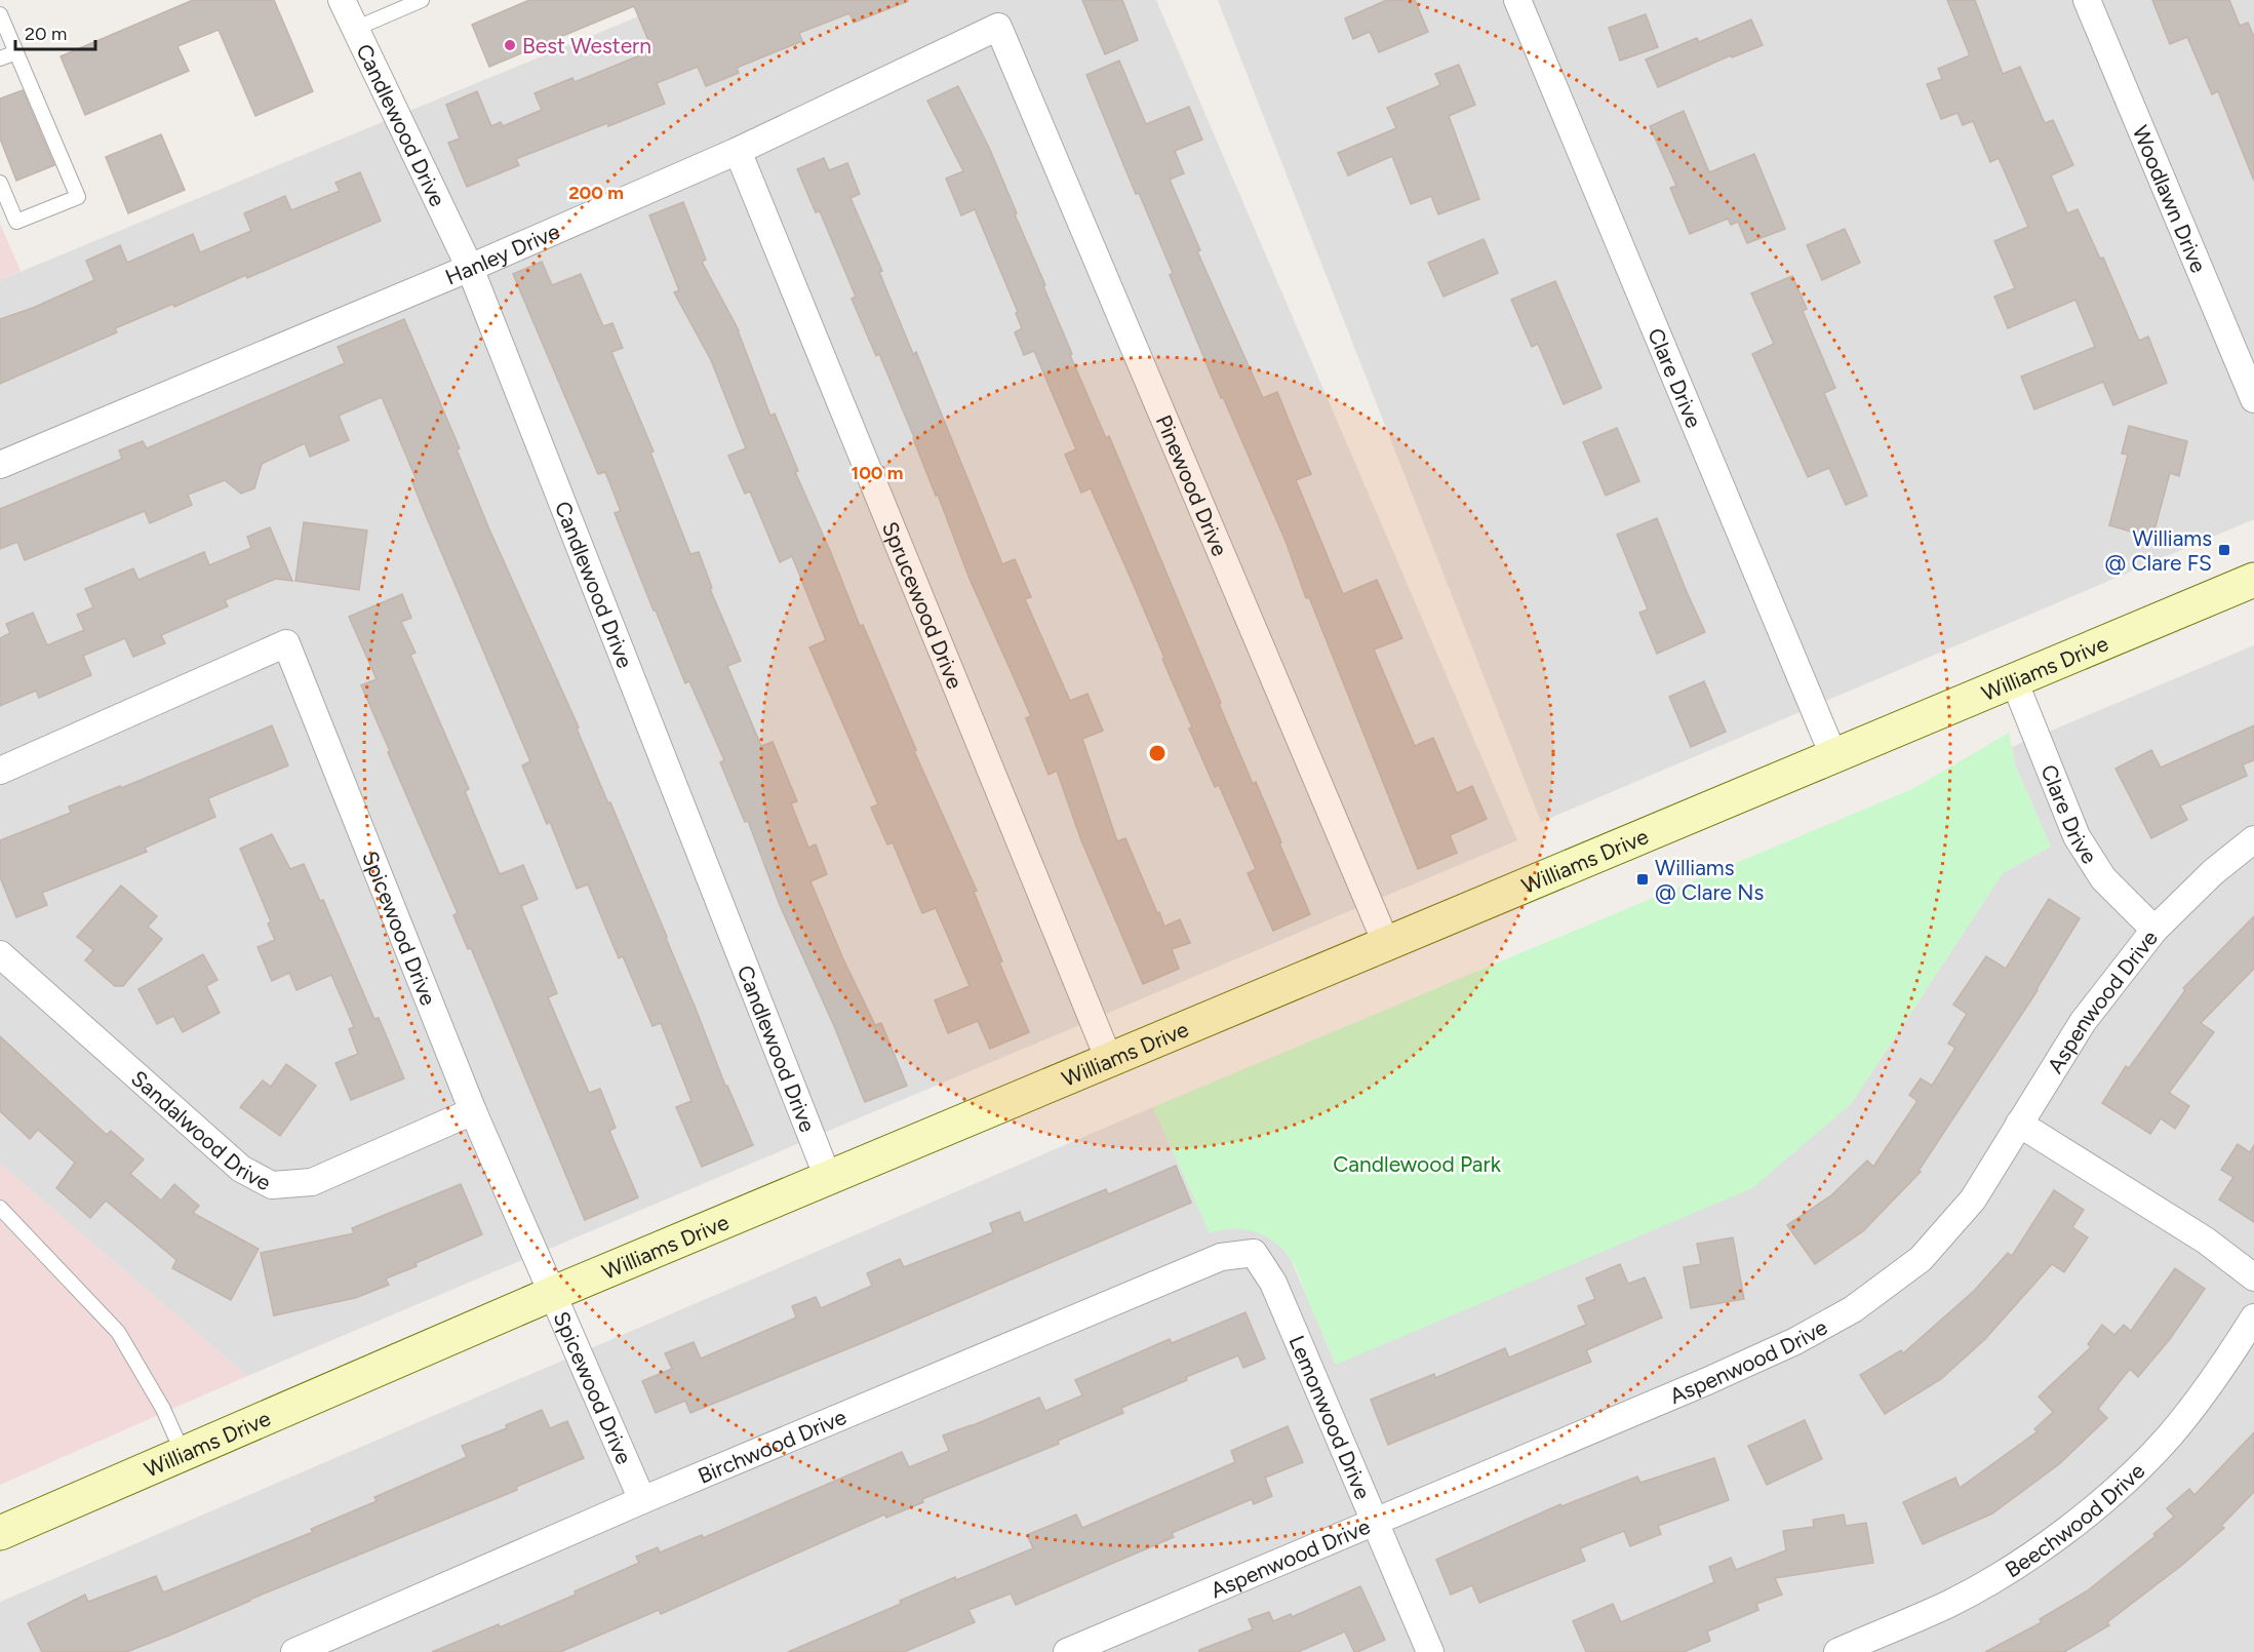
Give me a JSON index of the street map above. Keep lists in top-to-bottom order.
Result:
{
  "streets": {
    "street": [
      "Candlewood Drive",
      "Woodlawn Drive",
      "Hanley Drive",
      "Clare Drive",
      "Pinewood Drive",
      "Sprucewood Drive",
      "Williams Drive",
      "Spicewood Drive",
      "Aspenwood Drive",
      "Sandalwood Drive",
      "Lemonwood Drive",
      "Birchwood Drive",
      "Beechwood Drive"
    ]
  },
  "crossings": [
    ["Candlewood Drive", "Hanley Drive"],
    ["Candlewood Drive", "Williams Drive"],
    ["Hanley Drive", "Pinewood Drive"],
    ["Hanley Drive", "Sprucewood Drive"],
    ["Clare Drive", "Williams Drive"],
    ["Clare Drive", "Aspenwood Drive"],
    ["Pinewood Drive", "Williams Drive"],
    ["Sprucewood Drive", "Williams Drive"],
    ["Williams Drive", "Spicewood Drive"],
    ["Spicewood Drive", "Sandalwood Drive"],
    ["Spicewood Drive", "Birchwood Drive"],
    ["Aspenwood Drive", "Lemonwood Drive"],
    ["Lemonwood Drive", "Birchwood Drive"]
  ],
  "parks": ["Candlewood Park"],
  "places": {
    "other": ["Best Western"],
    "transit": ["Williams @ Clare FS", "Williams @ Clare Ns"]
  },
  "scale_bar": "20 m",
  "rings": ["200 m", "100 m"]
}
